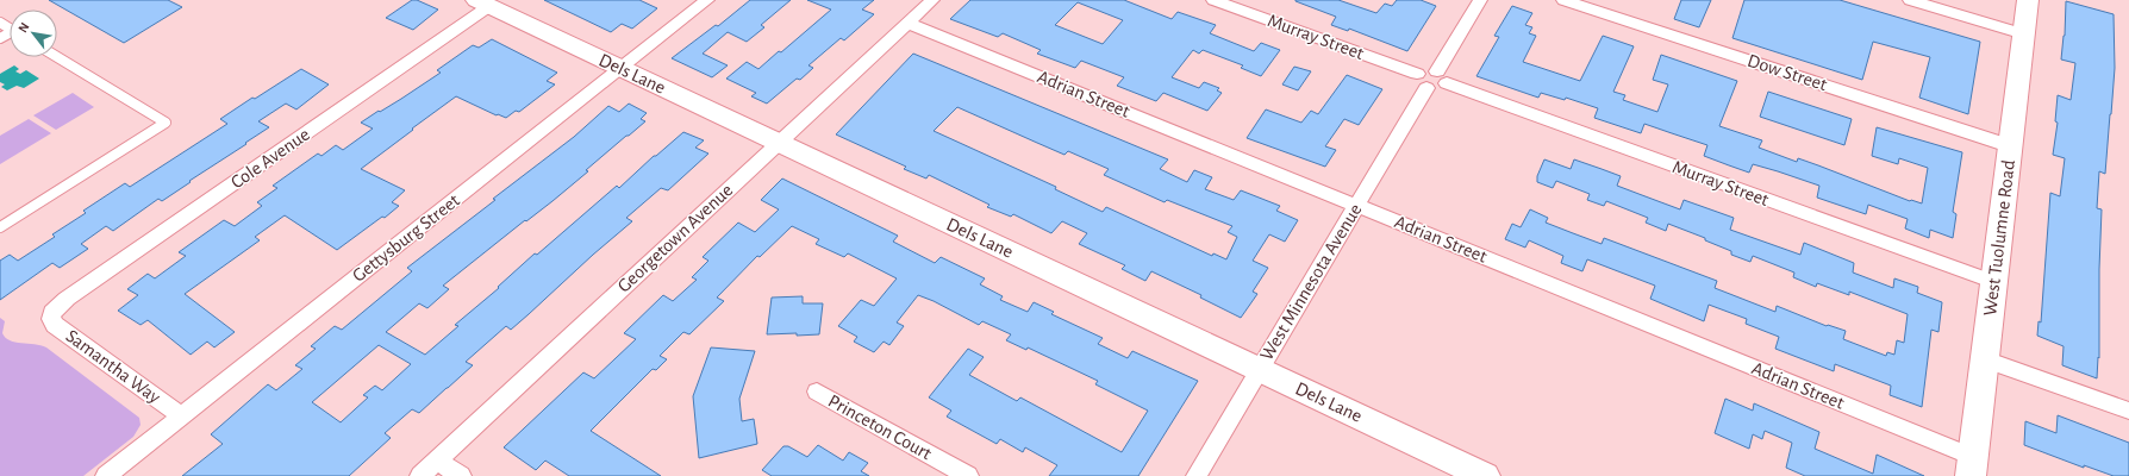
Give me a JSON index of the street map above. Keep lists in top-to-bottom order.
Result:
{
  "streets": {
    "street": [
      "Murray Street",
      "Dow Street",
      "Dels Lane",
      "Adrian Street",
      "Cole Avenue",
      "Gettysburg Street",
      "Georgetown Avenue",
      "West Tuolumne Road",
      "West Minnesota Avenue",
      "Samantha Way",
      "Princeton Court"
    ]
  },
  "crossings": [
    ["Murray Street", "West Tuolumne Road"],
    ["Murray Street", "West Minnesota Avenue"],
    ["Dow Street", "West Tuolumne Road"],
    ["Dels Lane", "Cole Avenue"],
    ["Dels Lane", "Gettysburg Street"],
    ["Dels Lane", "Georgetown Avenue"],
    ["Dels Lane", "West Minnesota Avenue"],
    ["Adrian Street", "Georgetown Avenue"],
    ["Adrian Street", "West Tuolumne Road"],
    ["Adrian Street", "West Minnesota Avenue"],
    ["Cole Avenue", "Samantha Way"],
    ["Gettysburg Street", "Samantha Way"]
  ],
  "north": "top left"
}
